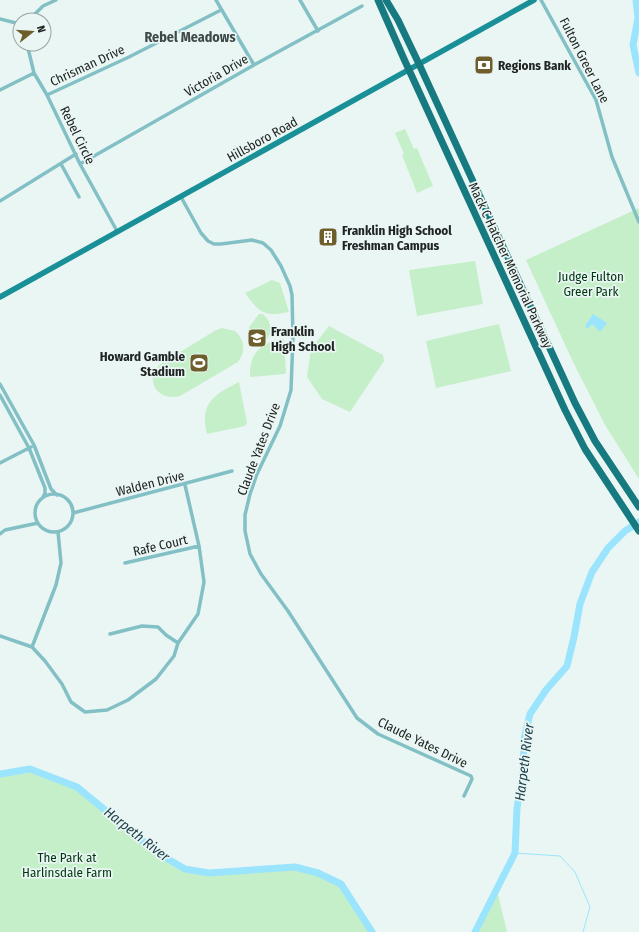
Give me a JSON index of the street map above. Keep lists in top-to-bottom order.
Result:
{
  "streets": {
    "highway": ["Mack C Hatcher Memorial Parkway"],
    "main road": ["Hillsboro Road"],
    "street": [
      "Fulton Greer Lane",
      "Chrisman Drive",
      "Victoria Drive",
      "Rebel Circle",
      "Claude Yates Drive",
      "Walden Drive",
      "Rafe Court"
    ]
  },
  "crossings": [
    ["Chrisman Drive", "Rebel Circle"],
    ["Victoria Drive", "Rebel Circle"],
    ["Rebel Circle", "Hillsboro Road"],
    ["Hillsboro Road", "Mack C Hatcher Memorial Parkway"],
    ["Hillsboro Road", "Claude Yates Drive"]
  ],
  "districts": ["Rebel Meadows"],
  "water": ["Harpeth River"],
  "parks": ["Judge Fulton Greer Park", "The Park at Harlinsdale Farm"],
  "places": {
    "bank": ["Regions Bank"],
    "building": ["Franklin High School Freshman Campus"],
    "school or university": ["Franklin High School"],
    "sports": ["Howard Gamble Stadium"]
  },
  "north": "right"
}
